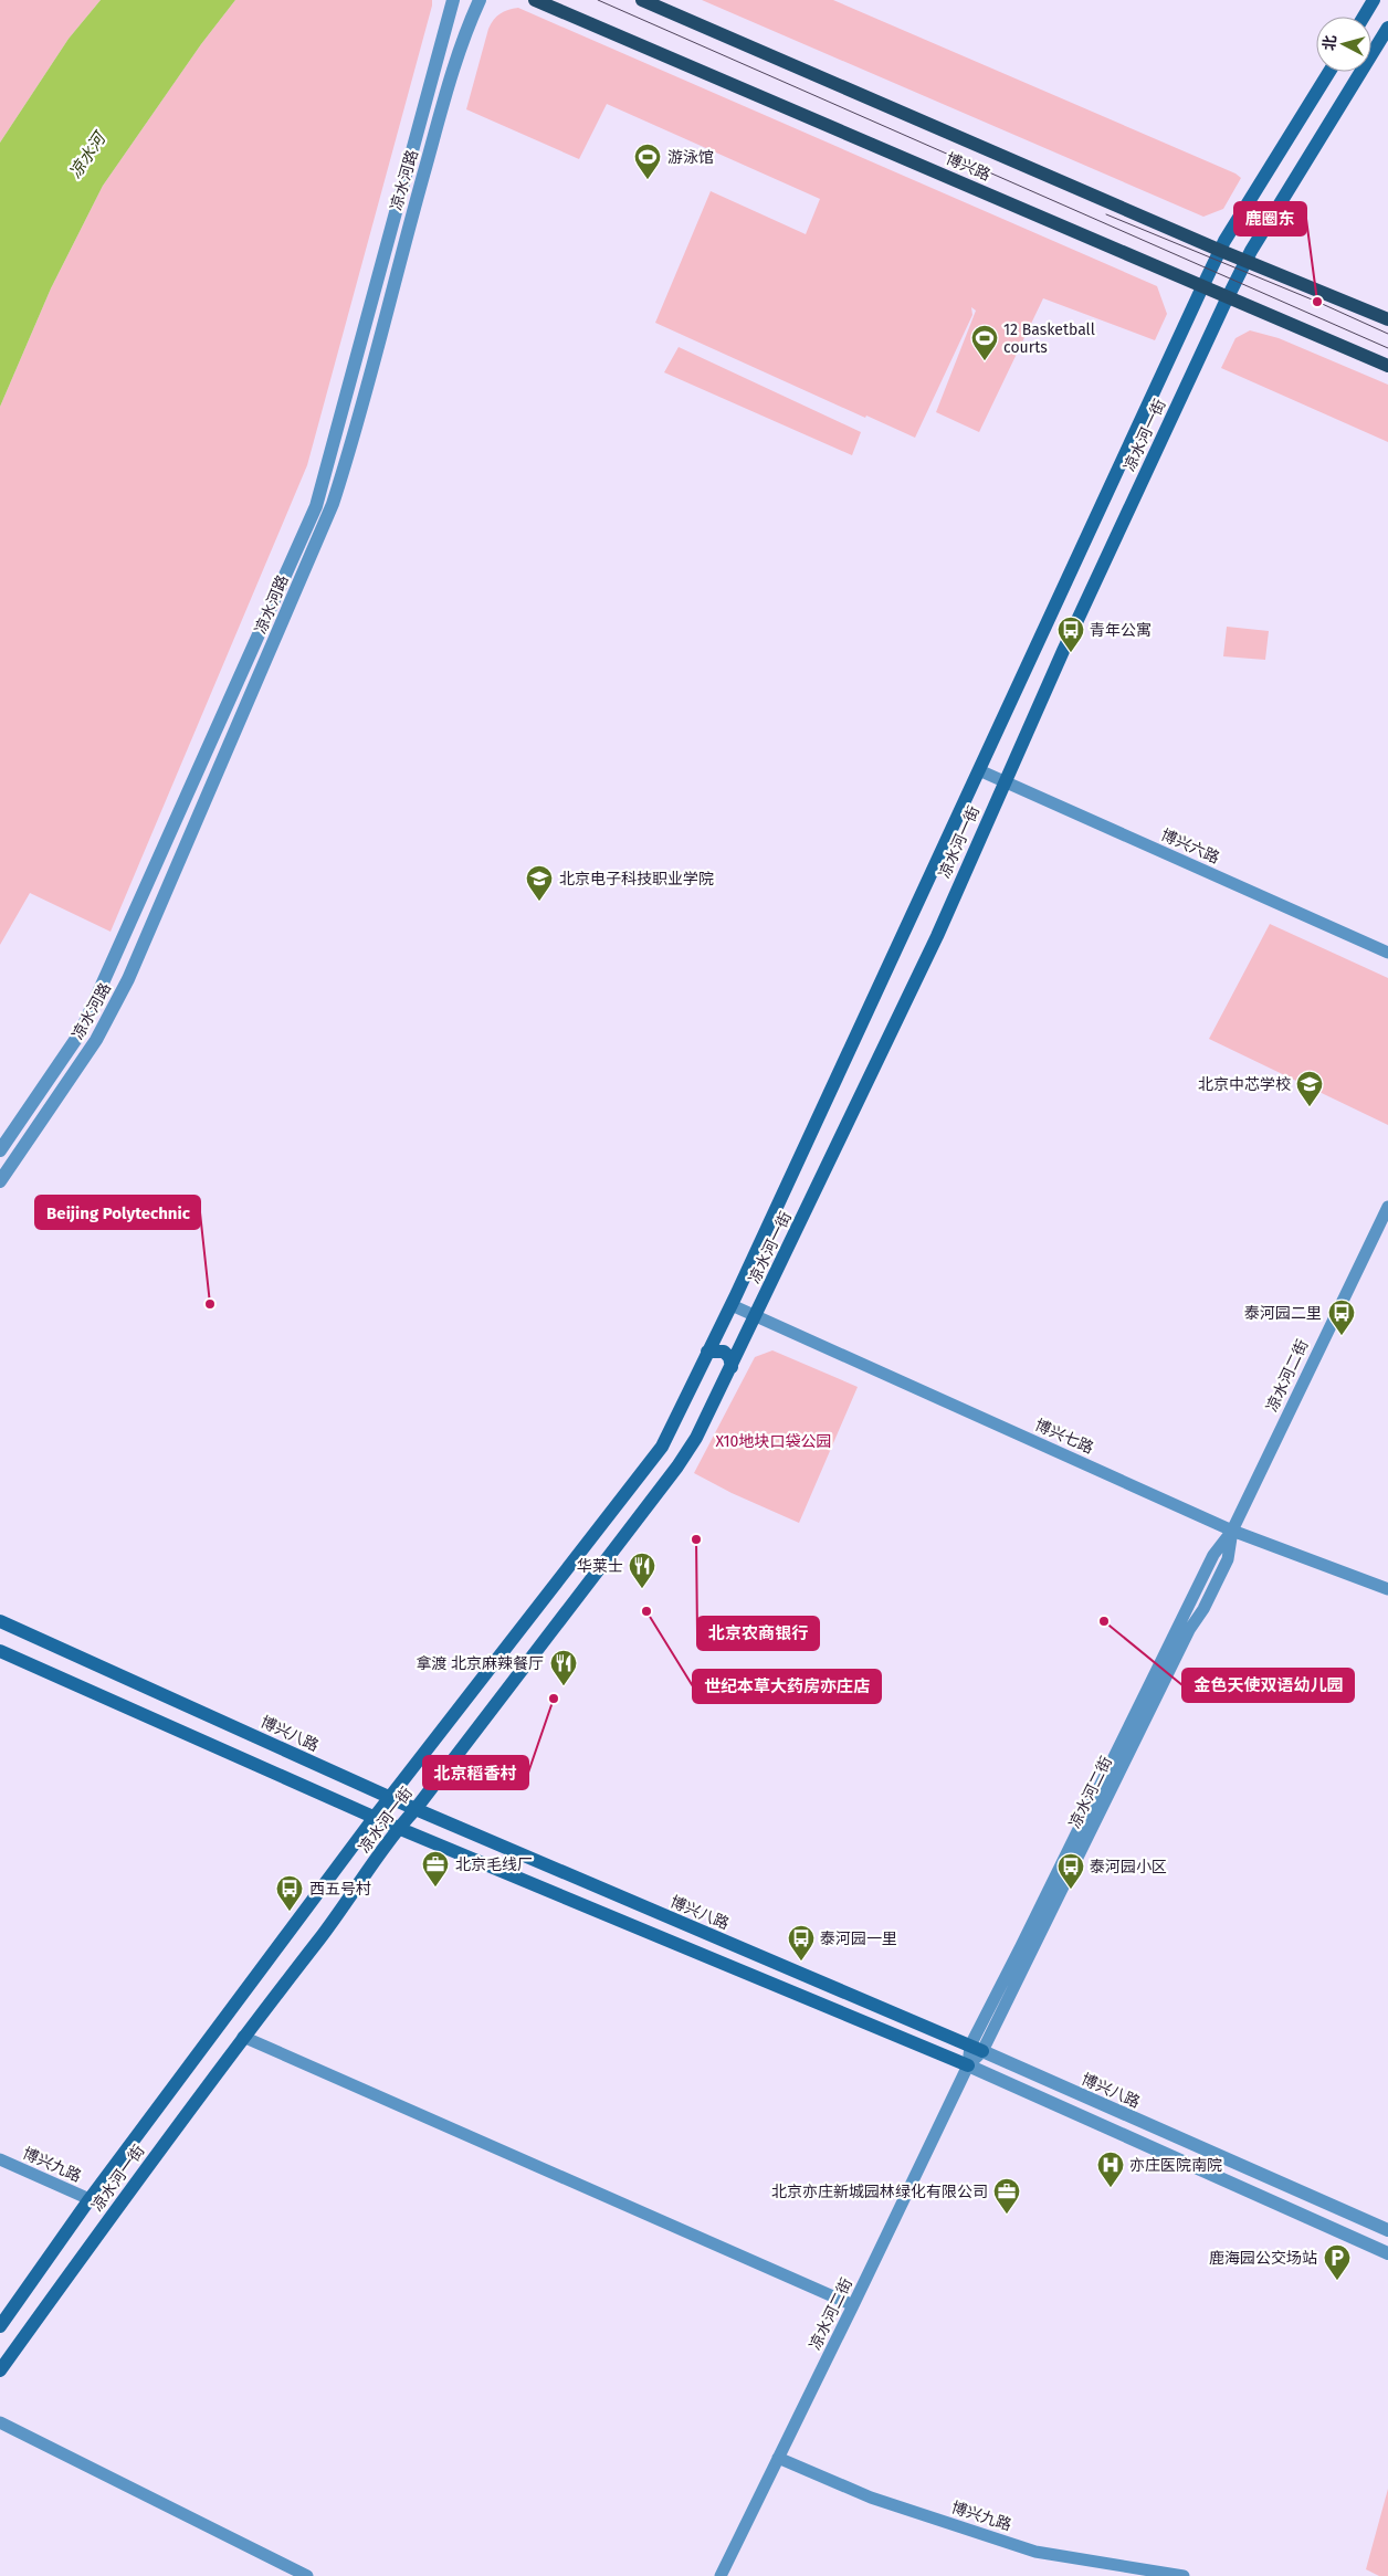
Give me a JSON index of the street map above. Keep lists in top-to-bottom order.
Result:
{
  "streets": {
    "main road": ["博兴路", "凉水河一街", "博兴八路"],
    "street": [
      "凉水河路",
      "博兴六路",
      "凉水河二街",
      "博兴七路",
      "博兴九路"
    ]
  },
  "crossings": [
    ["博兴路", "凉水河一街"],
    ["凉水河一街", "博兴六路"],
    ["凉水河一街", "博兴七路"],
    ["凉水河一街", "博兴八路"],
    ["凉水河一街", "博兴九路"],
    ["凉水河二街", "博兴七路"],
    ["凉水河二街", "博兴八路"],
    ["凉水河二街", "博兴九路"]
  ],
  "water": ["凉水河"],
  "parks": ["X10地块口袋公园"],
  "places": {
    "sports": ["游泳馆", "12 Basketball courts"],
    "other": [
      "鹿圈东",
      "Beijing Polytechnic",
      "北京农商银行",
      "世纪本草大药房亦庄店",
      "金色天使双语幼儿园",
      "北京稻香村"
    ],
    "bus stop": [
      "青年公寓",
      "泰河园二里",
      "泰河园小区",
      "西五号村",
      "泰河园一里"
    ],
    "school or university": ["北京电子科技职业学院", "北京中芯学校"],
    "restaurant": ["华莱士", "拿渡 北京麻辣餐厅"],
    "office": ["北京毛线厂", "北京亦庄新城园林绿化有限公司"],
    "hospital": ["亦庄医院南院"],
    "parking": ["鹿海园公交场站"]
  },
  "north": "left"
}
